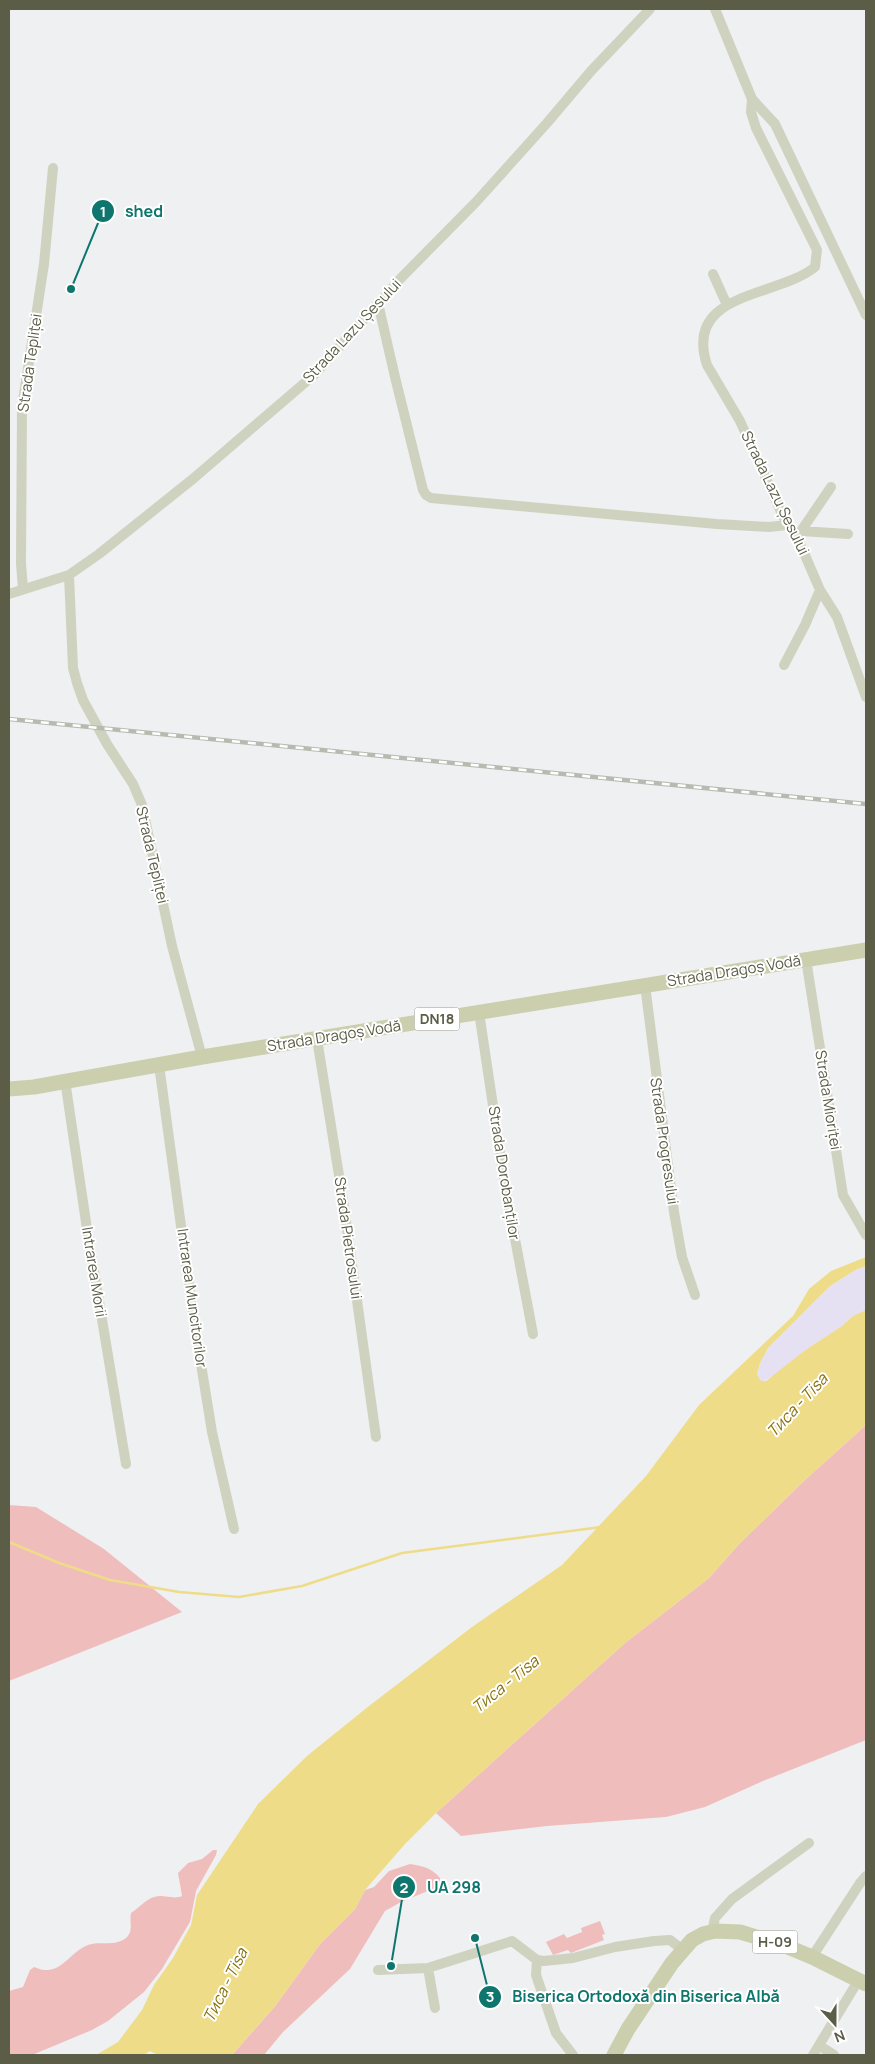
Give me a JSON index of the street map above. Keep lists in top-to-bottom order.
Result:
{
  "streets": {
    "main road": ["Strada Dragoș Vodă", "DN18", "Н-09"],
    "street": [
      "Strada Lazu Șesului",
      "Strada Tepliței",
      "Strada Mioriței",
      "Strada Progresului",
      "Strada Dorobanților",
      "Strada Pietrosului",
      "Intrarea Morii",
      "Intrarea Muncitorilor"
    ]
  },
  "crossings": [
    ["Strada Lazu Șesului", "Strada Tepliței"],
    ["Strada Tepliței", "Strada Dragoș Vodă"],
    ["Strada Dragoș Vodă", "Strada Mioriței"],
    ["Strada Dragoș Vodă", "Strada Progresului"],
    ["Strada Dragoș Vodă", "Strada Dorobanților"],
    ["Strada Dragoș Vodă", "Strada Pietrosului"],
    ["Strada Dragoș Vodă", "Intrarea Morii"],
    ["Strada Dragoș Vodă", "Intrarea Muncitorilor"]
  ],
  "water": ["Тиса - Tisa"],
  "places": ["shed", "Biserica Ortodoxă din Biserica Albă", "UA 298"],
  "north": "bottom"
}
